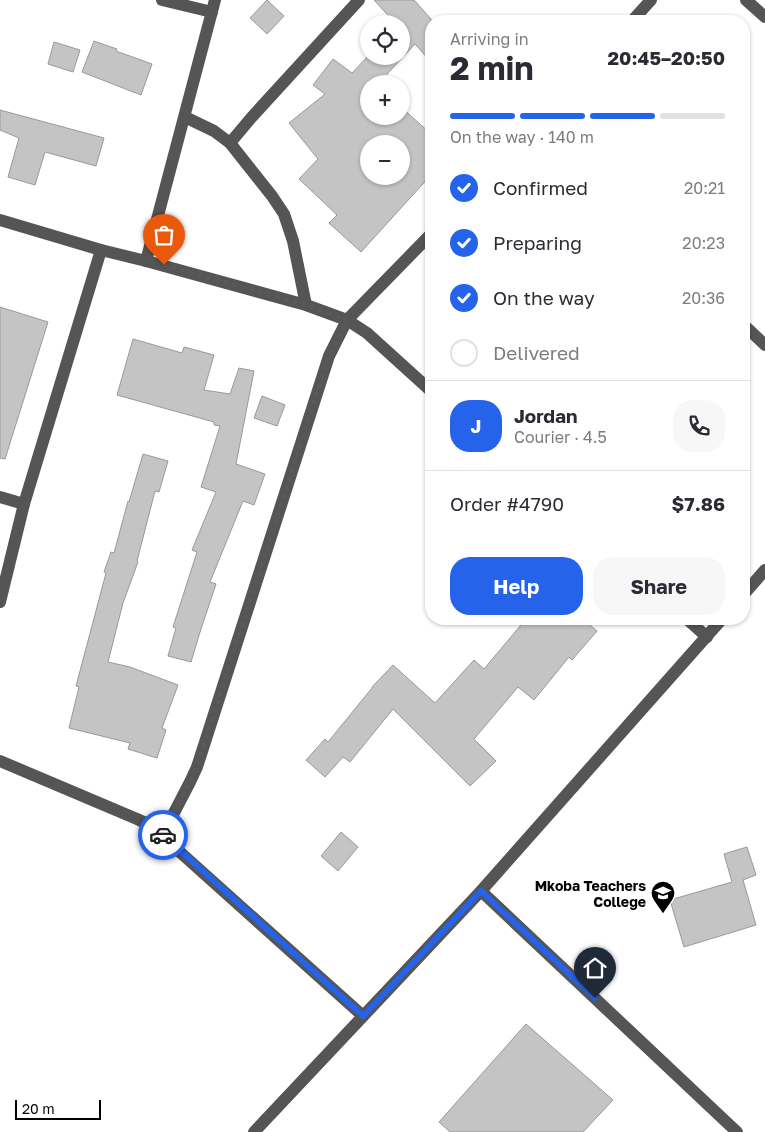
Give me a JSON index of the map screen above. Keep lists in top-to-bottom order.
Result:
{
  "places": {
    "school or university": ["Mkoba Teachers College"]
  },
  "scale_bar": "20 m",
  "page": {
    "map_buttons": ["+", "−"],
    "heading": ["2 min", "Arriving in", "20:45–20:50"],
    "panel": [
      "Jordan",
      "Courier · 4.5",
      "Order #4790",
      "$7.86"
    ],
    "bar": "On the way · 140 m",
    "list": [
      ["Confirmed", "20:21"],
      ["Preparing", "20:23"],
      ["On the way", "20:36"],
      "Delivered"
    ],
    "round": "J",
    "buttons": ["Help", "Share"],
    "scale": "20 m"
  }
}
